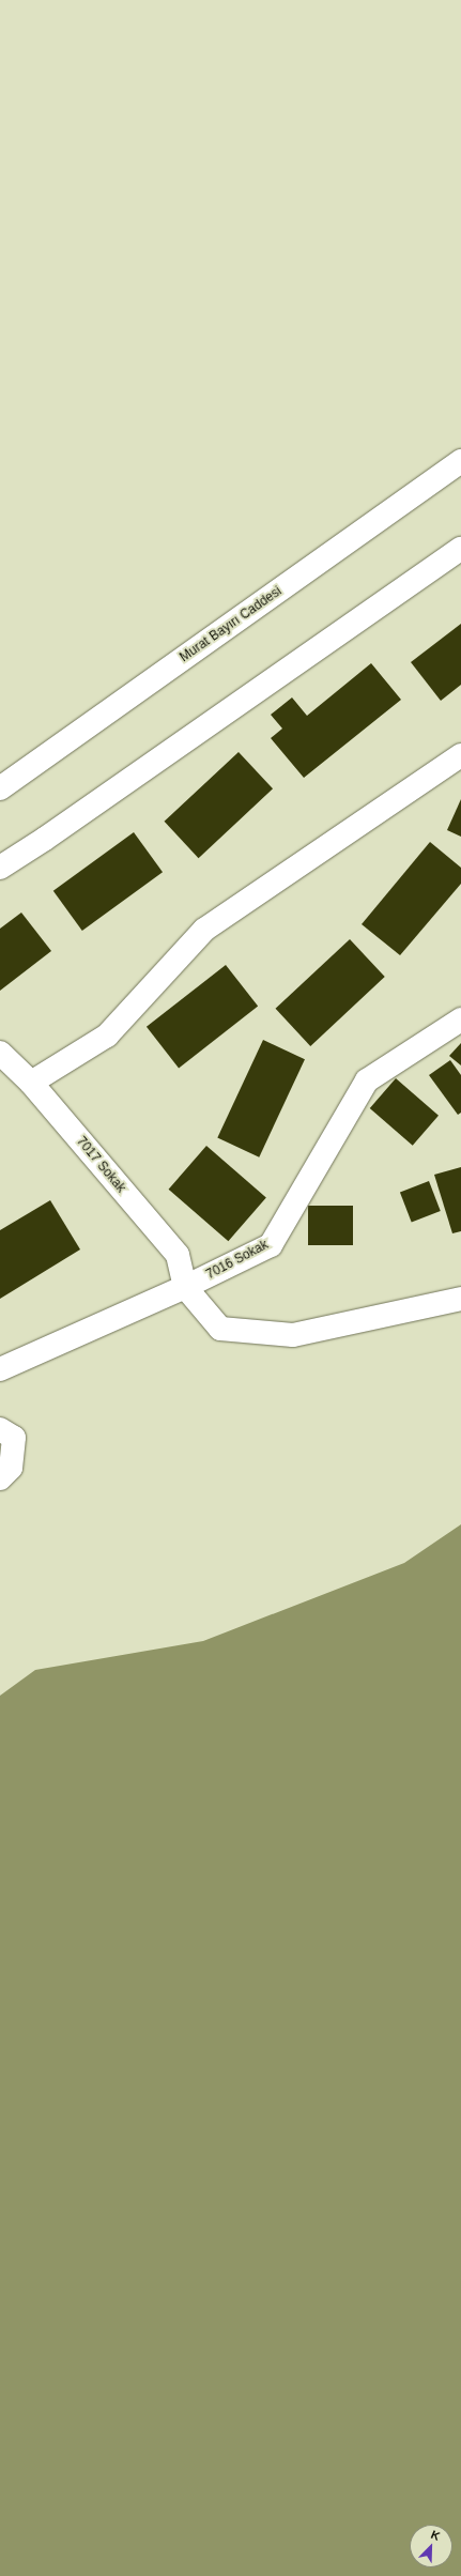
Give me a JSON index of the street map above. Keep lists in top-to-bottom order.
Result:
{
  "streets": {
    "street": ["Murat Bayırı Caddesi", "7017 Sokak", "7016 Sokak"]
  },
  "crossings": [
    ["7017 Sokak", "7016 Sokak"]
  ],
  "north": "top right"
}
